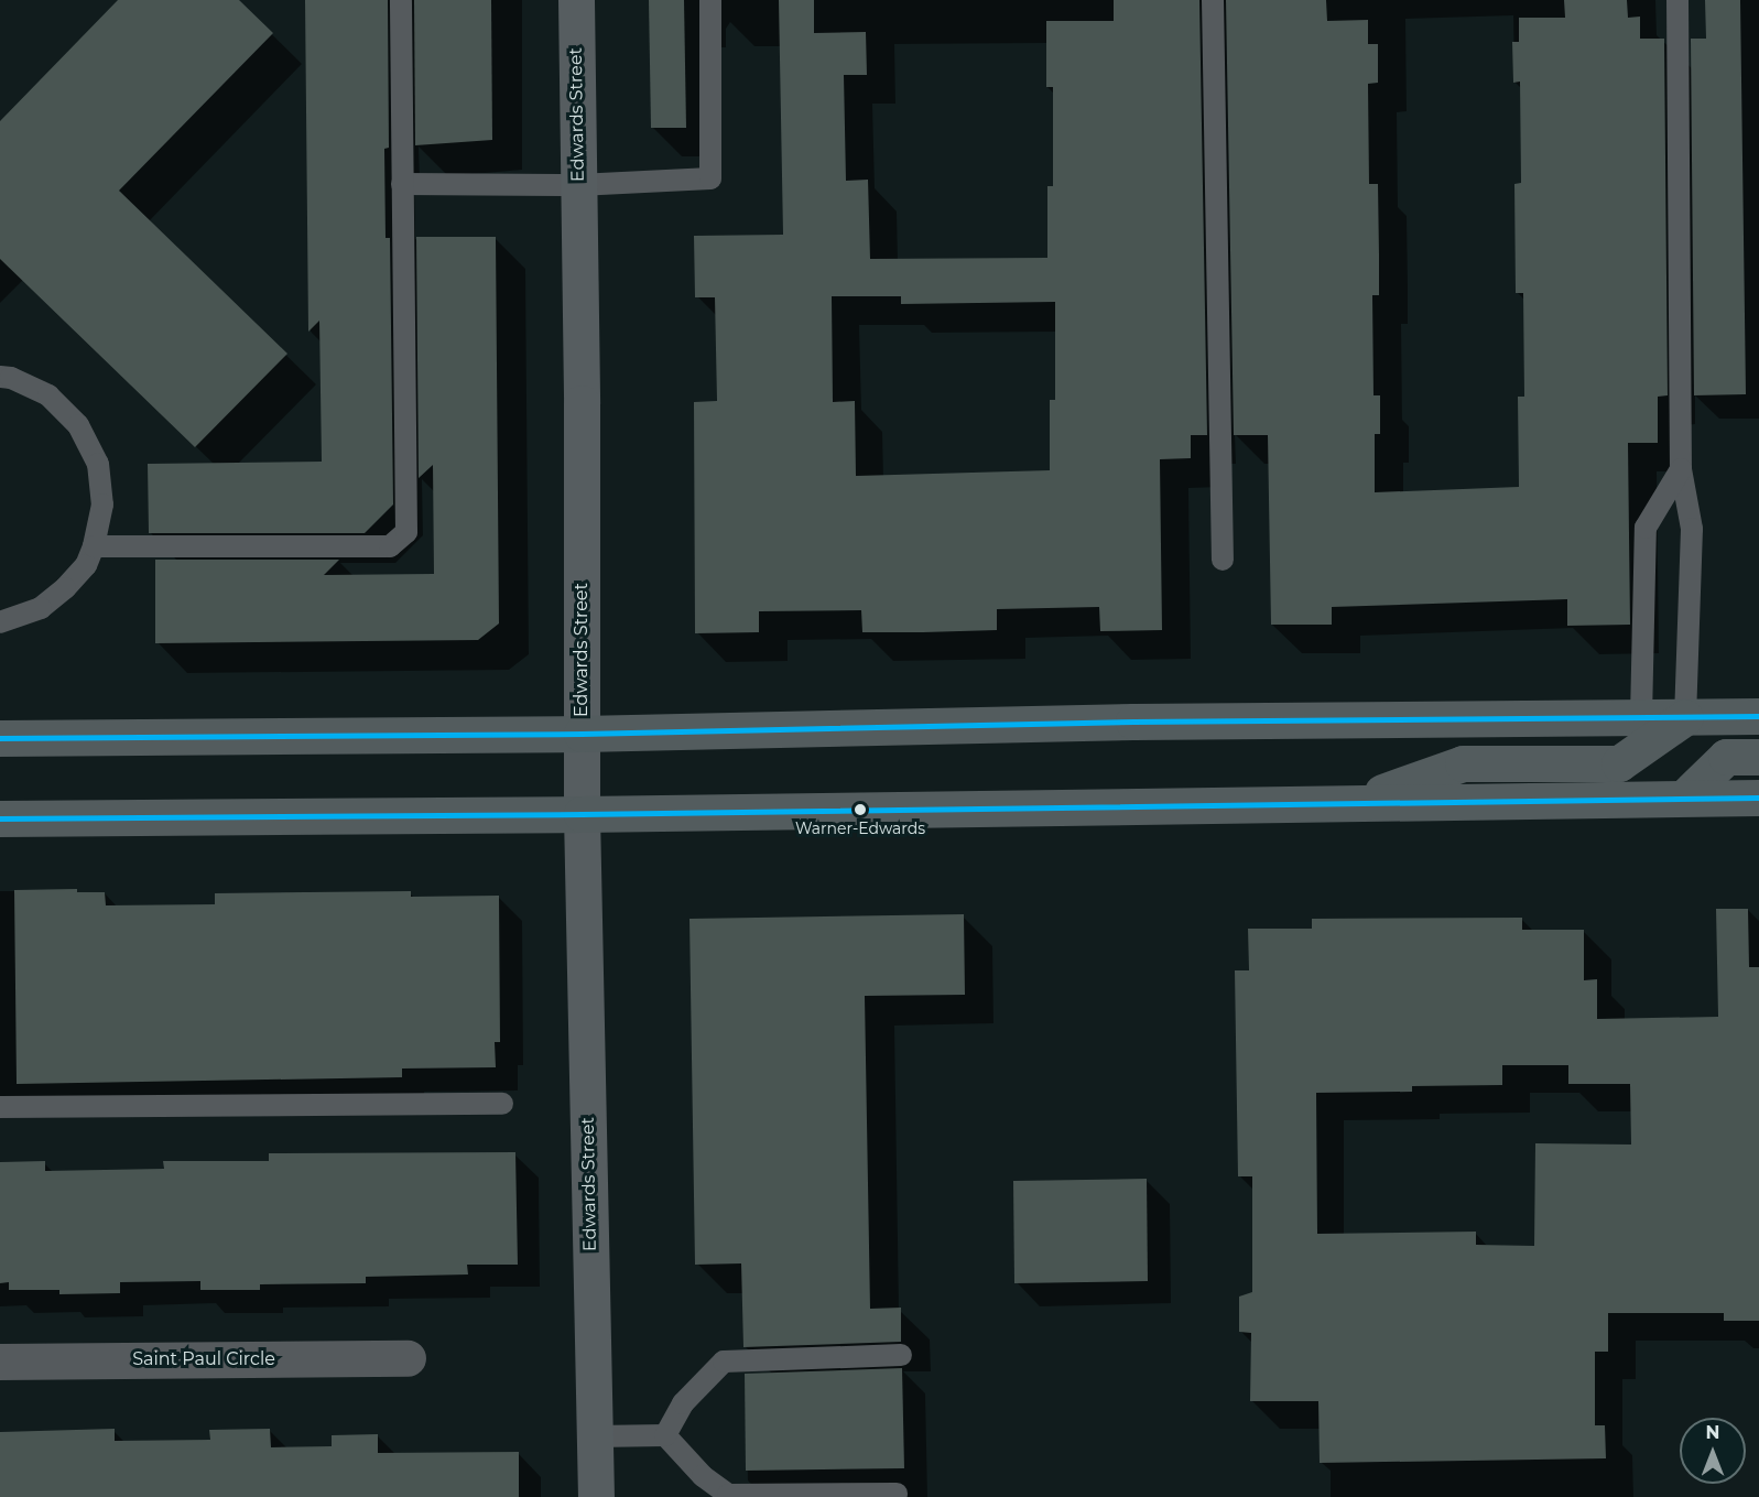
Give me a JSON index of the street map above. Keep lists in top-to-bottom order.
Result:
{
  "streets": {
    "main road": ["Edwards Street"],
    "street": ["Saint Paul Circle"]
  },
  "places": ["Warner-Edwards"],
  "north": "top"
}
